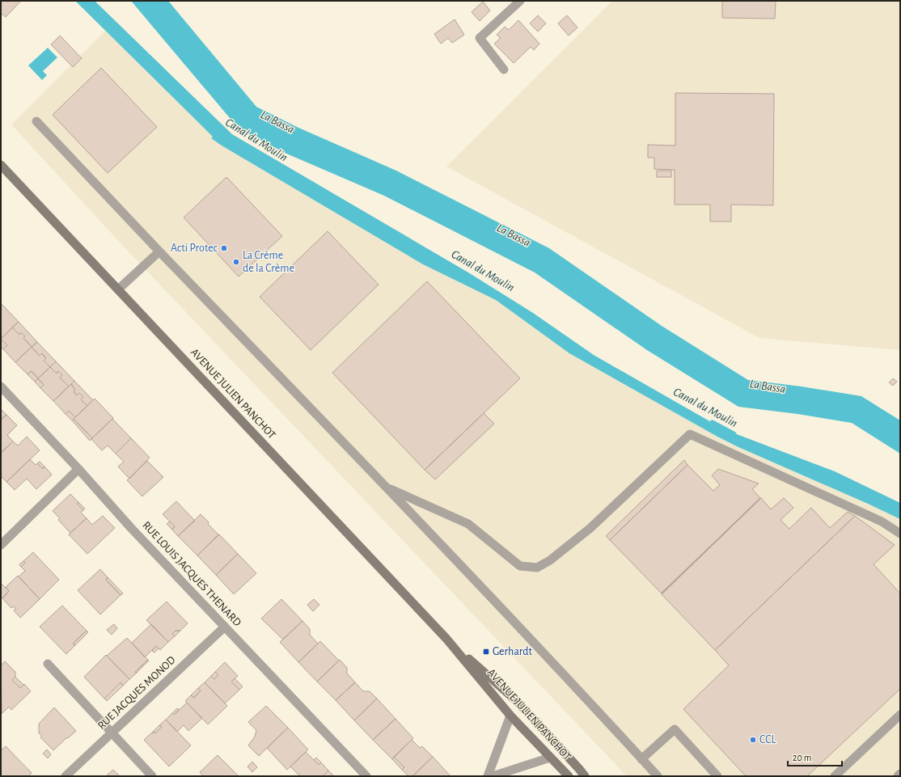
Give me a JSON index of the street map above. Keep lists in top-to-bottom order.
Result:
{
  "streets": {
    "main road": ["AVENUE JULIEN PANCHOT"],
    "street": ["RUE LOUIS JACQUES THENARD", "RUE JACQUES MONOD"]
  },
  "crossings": [
    ["RUE LOUIS JACQUES THENARD", "RUE JACQUES MONOD"]
  ],
  "water": ["La Bassa", "Canal du Moulin"],
  "places": {
    "other": ["Acti Protec", "La Crème de la Crème", "CCL"],
    "transit": ["Gerhardt"]
  },
  "scale_bar": "20 m"
}
